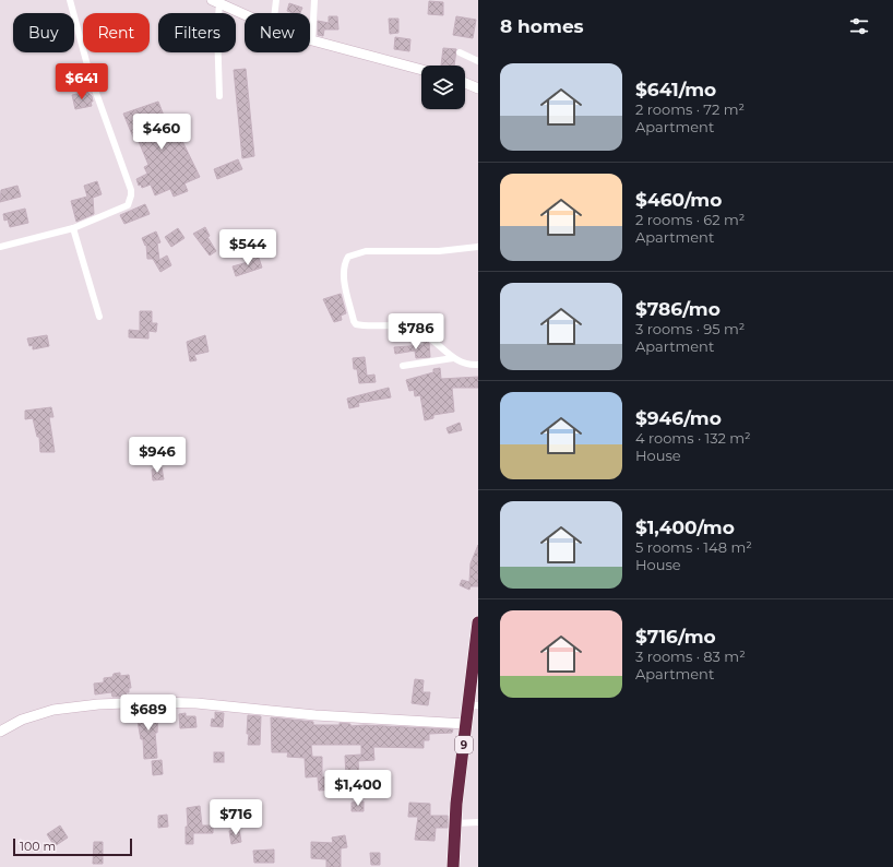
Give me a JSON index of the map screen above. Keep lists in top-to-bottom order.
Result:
{
  "streets": {
    "highway": ["9"]
  },
  "scale_bar": "100 m",
  "page": {
    "heading": "8 homes",
    "chip": [
      "Buy",
      "Rent",
      "Filters",
      "New"
    ],
    "list": [
      {
        "name": "$641/mo",
        "note": "2 rooms · 72 m² · Apartment"
      },
      {
        "name": "$460/mo",
        "note": "2 rooms · 62 m² · Apartment"
      },
      {
        "name": "$786/mo",
        "note": "3 rooms · 95 m² · Apartment"
      },
      {
        "name": "$946/mo",
        "note": "4 rooms · 132 m² · House"
      },
      {
        "name": "$1,400/mo",
        "note": "5 rooms · 148 m² · House"
      },
      {
        "name": "$716/mo",
        "note": "3 rooms · 83 m² · Apartment"
      }
    ],
    "price": [
      "$641",
      "$460",
      "$544",
      "$786",
      "$946",
      "$689",
      "$1,400",
      "$716"
    ],
    "scale": "100 m"
  }
}
